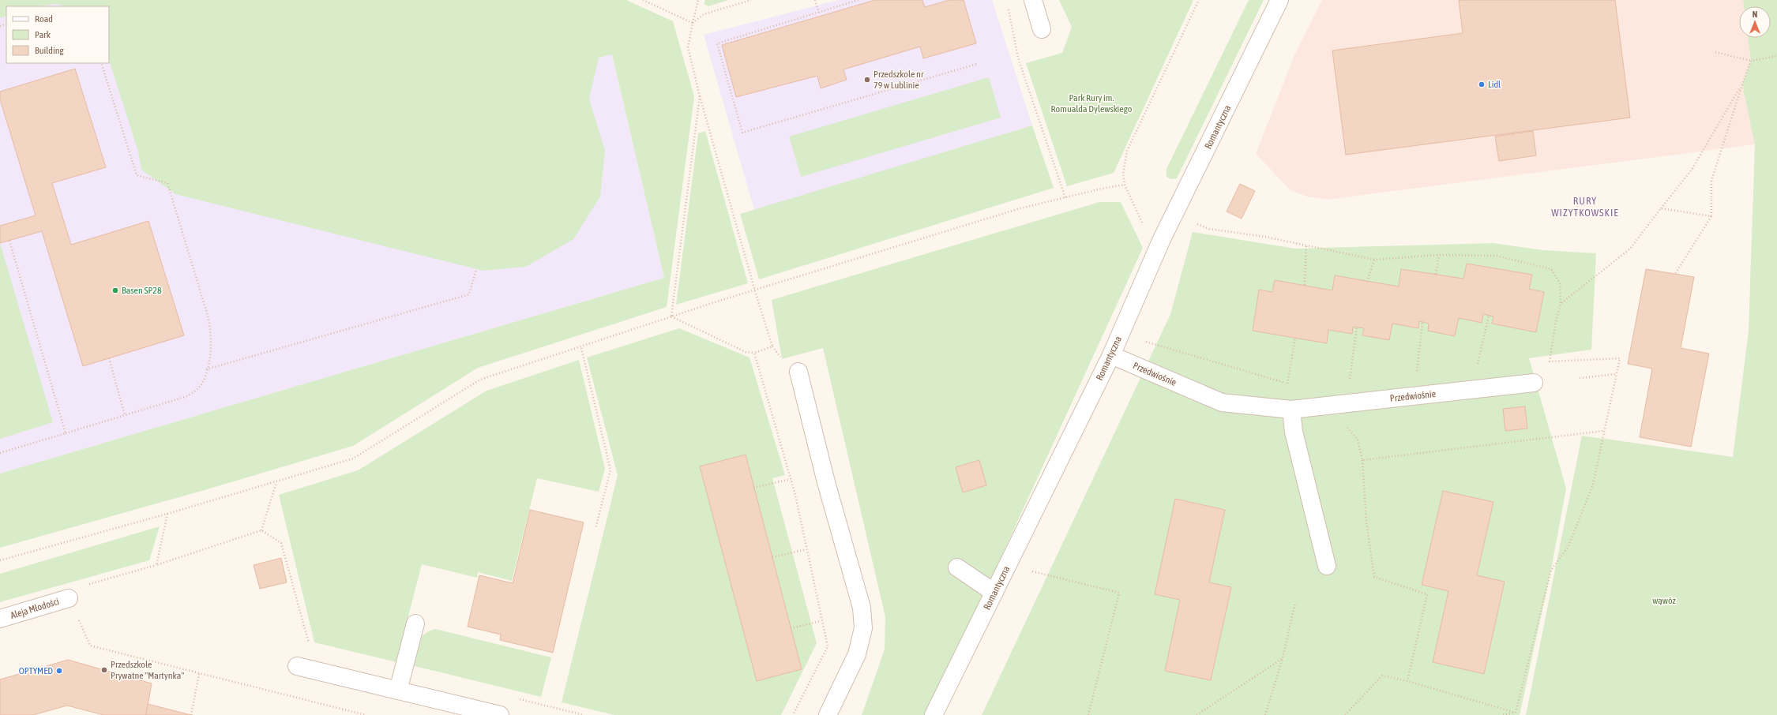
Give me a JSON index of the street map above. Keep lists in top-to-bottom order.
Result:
{
  "streets": {
    "street": ["Romantyczna", "Przedwiośnie", "Aleja Młodości"]
  },
  "crossings": [
    ["Romantyczna", "Przedwiośnie"]
  ],
  "districts": ["RURY WIZYTKOWSKIE"],
  "parks": ["Park Rury im. Romualda Dylewskiego", "wąwóz"],
  "places": [
    "Przedszkole nr 79 w Lublinie",
    "Lidl",
    "Basen SP28",
    "Przedszkole Prywatne \"Martynka\"",
    "OPTYMED"
  ],
  "legend": ["Road", "Park", "Building"],
  "north": "top"
}
